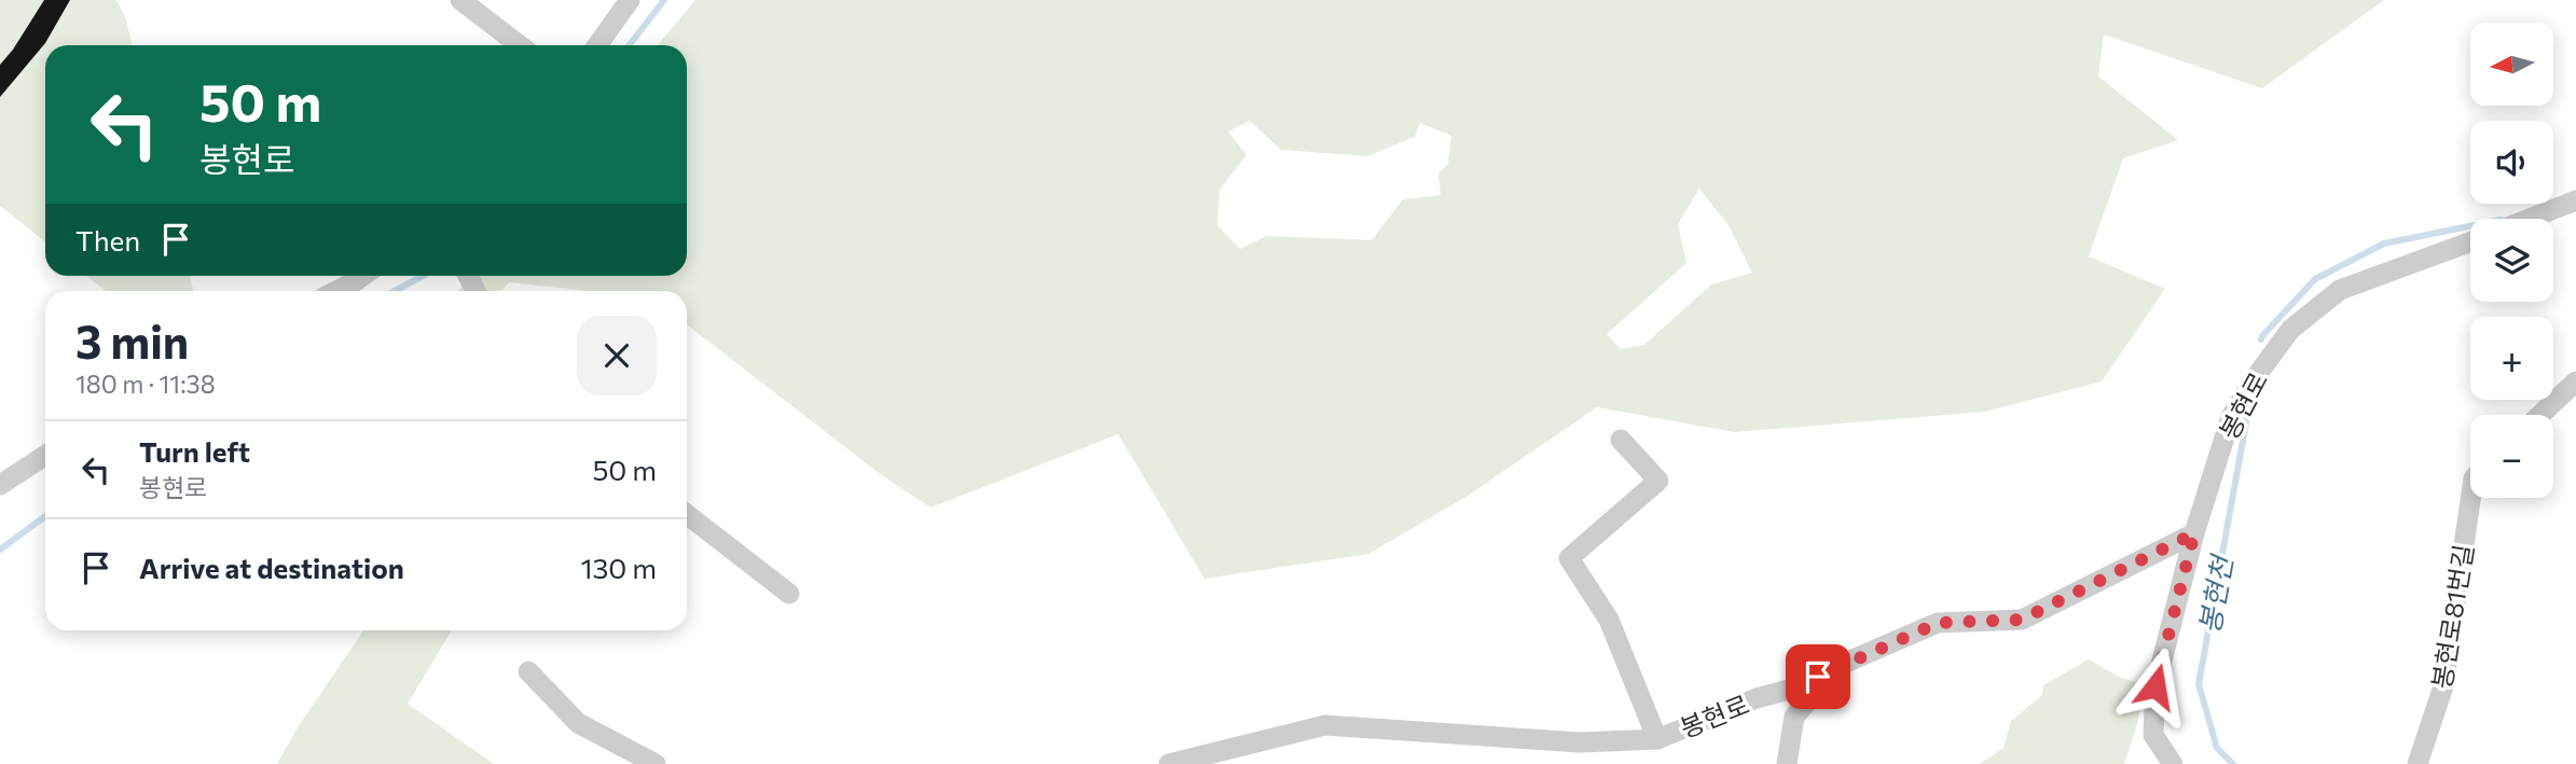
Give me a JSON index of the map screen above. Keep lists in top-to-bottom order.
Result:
{
  "streets": {
    "street": ["봉현로", "봉현로81번길"]
  },
  "water": ["봉현천"],
  "north": "left",
  "page": {
    "map_buttons": ["+", "−"],
    "turn": ["50 m", "봉현로"],
    "then": "Then",
    "heading": ["3 min", "180 m · 11:38"],
    "list": [
      {
        "name": "Turn left",
        "note": "봉현로",
        "value": "50 m"
      },
      {
        "name": "Arrive at destination",
        "value": "130 m"
      }
    ]
  }
}
